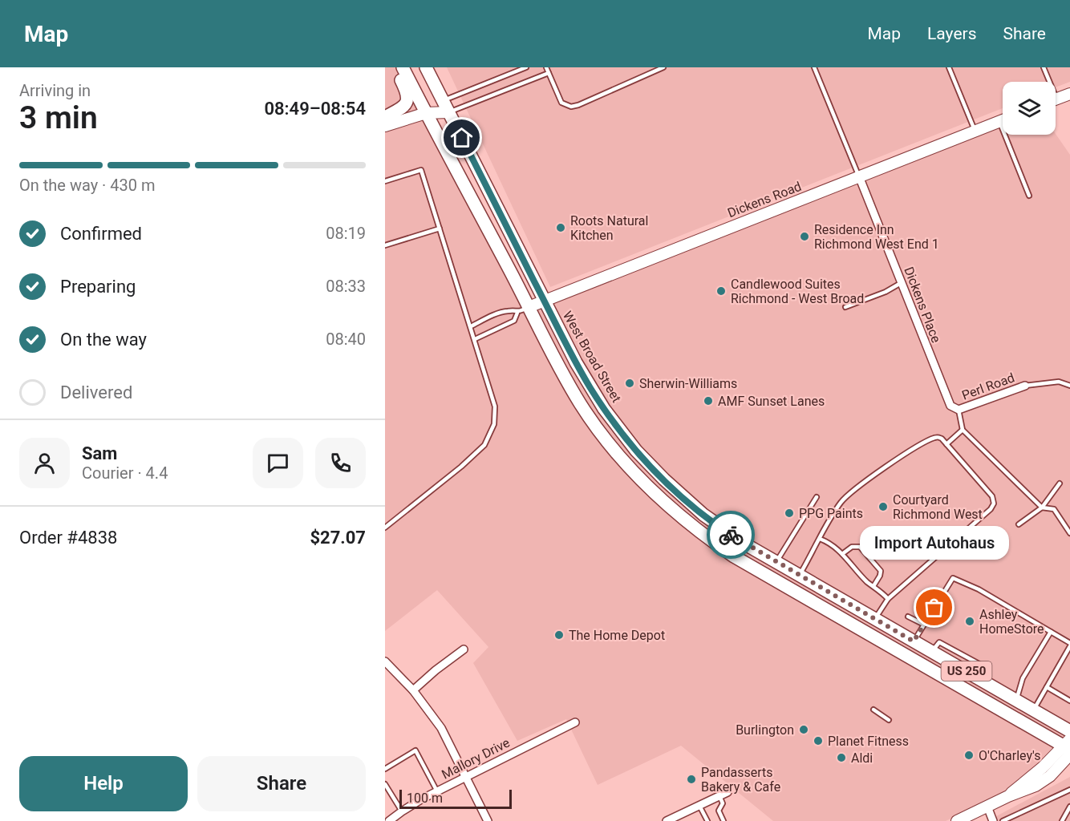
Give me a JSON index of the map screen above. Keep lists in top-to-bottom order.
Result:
{
  "streets": {
    "main road": ["Dickens Road", "West Broad Street", "US 250"],
    "street": ["Dickens Place", "Perl Road", "Mallory Drive"]
  },
  "crossings": [
    ["Dickens Road", "Dickens Place"],
    ["Dickens Road", "West Broad Street"],
    ["Dickens Road", "US 250"],
    ["Dickens Place", "Perl Road"]
  ],
  "places": [
    "Roots Natural Kitchen",
    "Residence Inn Richmond West End 1",
    "Candlewood Suites Richmond - West Broad",
    "Sherwin-Williams",
    "AMF Sunset Lanes",
    "Courtyard Richmond West",
    "PPG Paints",
    "Import Autohaus",
    "Ashley HomeStore",
    "The Home Depot",
    "Burlington",
    "Planet Fitness",
    "O'Charley's",
    "Aldi",
    "Pandasserts Bakery & Cafe"
  ],
  "scale_bar": "100 m",
  "page": {
    "header": "Map",
    "nav": ["Map", "Layers", "Share"],
    "heading": ["3 min", "Arriving in", "08:49–08:54"],
    "panel": [
      "Sam",
      "Courier · 4.4",
      "Order #4838",
      "$27.07"
    ],
    "bar": "On the way · 430 m",
    "list": [
      ["Confirmed", "08:19"],
      ["Preparing", "08:33"],
      ["On the way", "08:40"],
      "Delivered"
    ],
    "bubble": "Import Autohaus",
    "buttons": ["Help", "Share"],
    "scale": "100 m"
  }
}
